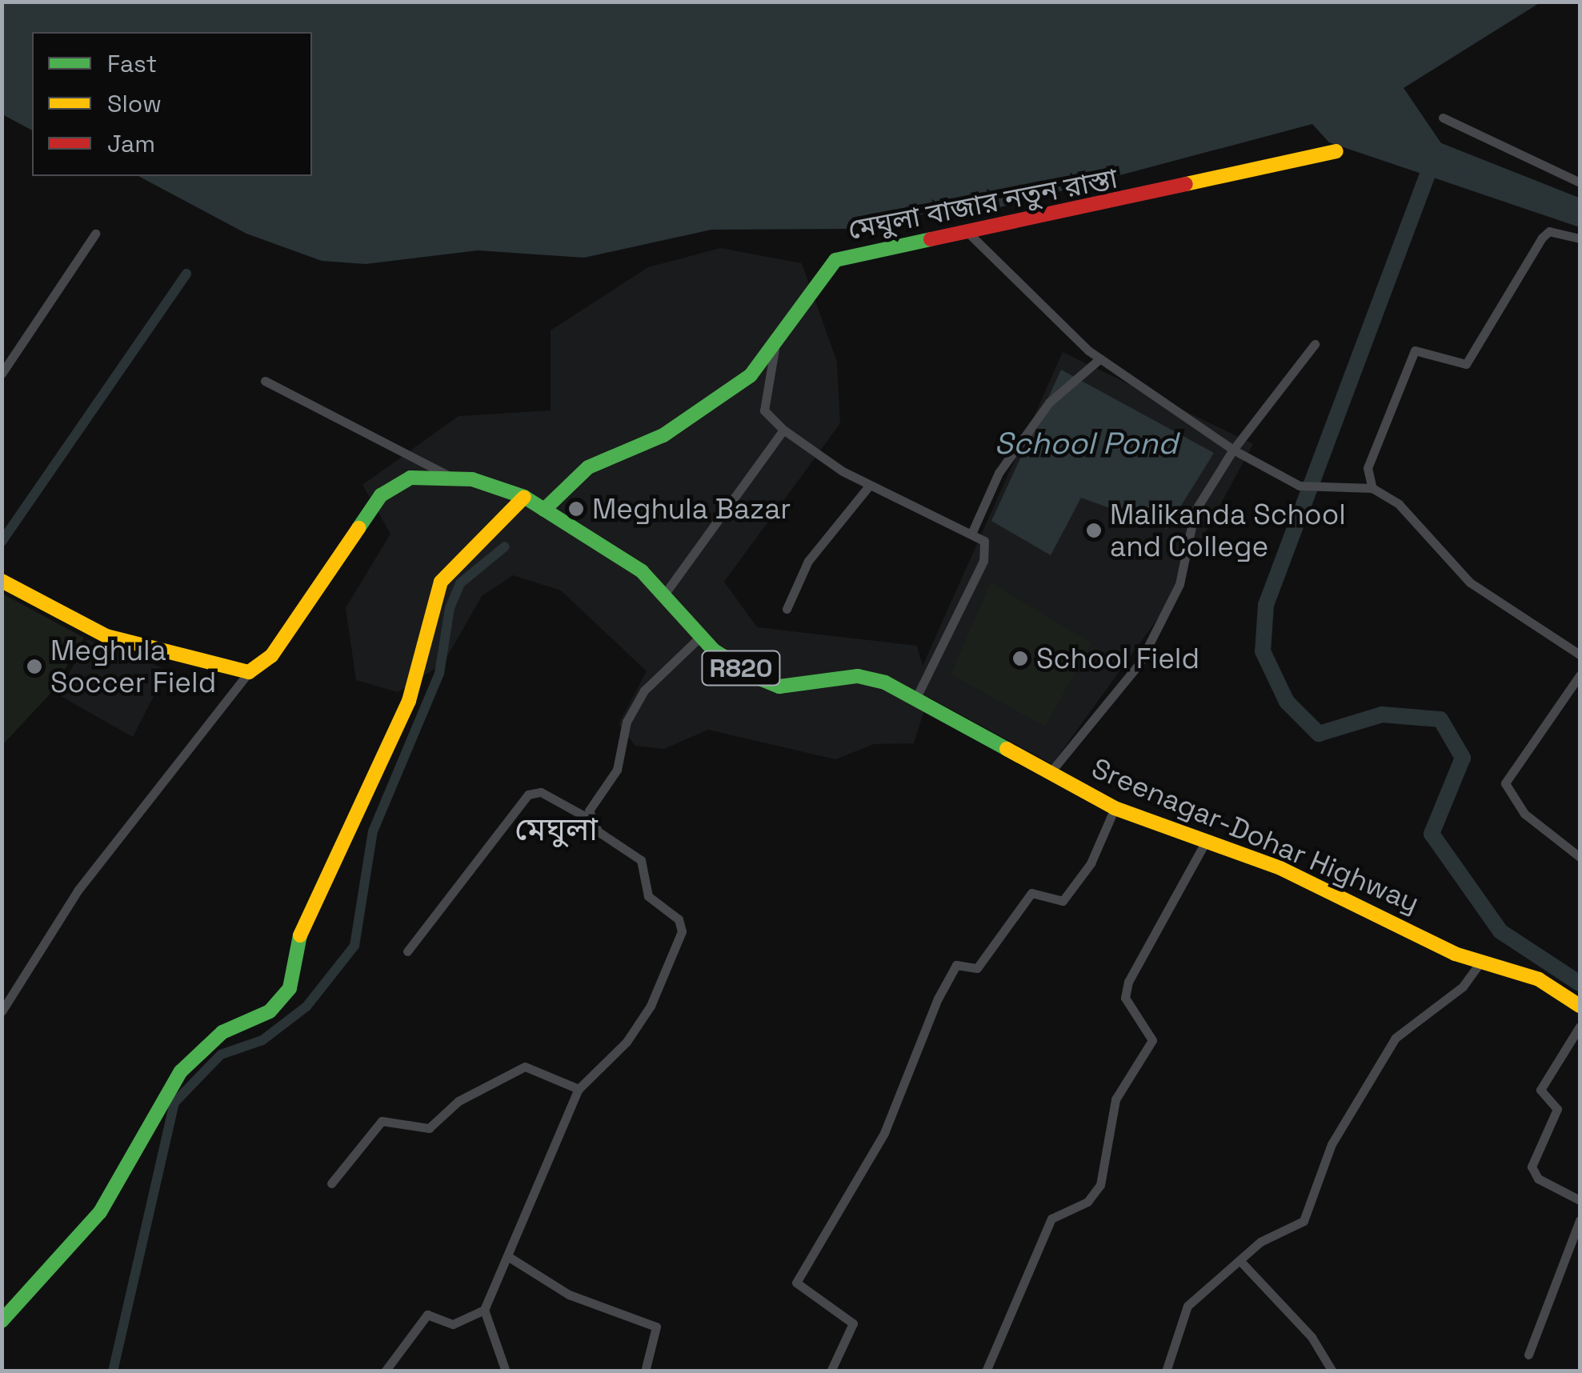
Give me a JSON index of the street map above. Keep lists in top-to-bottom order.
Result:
{
  "streets": {
    "street": ["মেঘুলা বাজার নতুন রাস্তা", "R820", "Sreenagar-Dohar Highway"]
  },
  "crossings": [
    ["মেঘুলা বাজার নতুন রাস্তা", "Sreenagar-Dohar Highway"]
  ],
  "districts": ["মেঘুলা"],
  "water": ["School Pond"],
  "places": [
    "Meghula Bazar",
    "Malikanda School and College",
    "School Field",
    "Meghula Soccer Field"
  ],
  "legend": ["Fast", "Slow", "Jam"]
}
